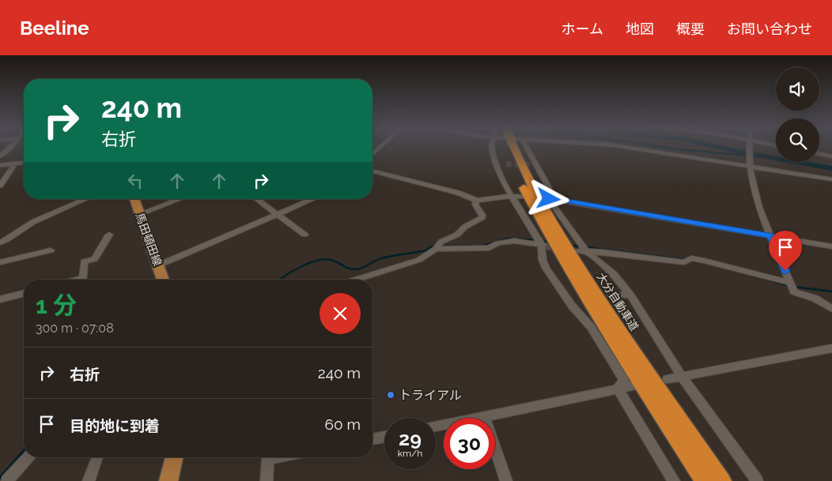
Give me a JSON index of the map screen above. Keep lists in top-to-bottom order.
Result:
{
  "streets": {
    "highway": ["大分自動車道"],
    "main road": ["馬田頓田線"]
  },
  "places": ["トライアル"],
  "page": {
    "header": "Beeline",
    "nav": [
      "ホーム",
      "地図",
      "概要",
      "お問い合わせ"
    ],
    "turn": ["240 m", "右折"],
    "heading": ["1 分", "300 m · 07:08"],
    "list": [
      {
        "name": "右折",
        "value": "240 m"
      },
      {
        "name": "目的地に到着",
        "value": "60 m"
      }
    ],
    "speed": "29 km/h",
    "limit": "30"
  }
}
